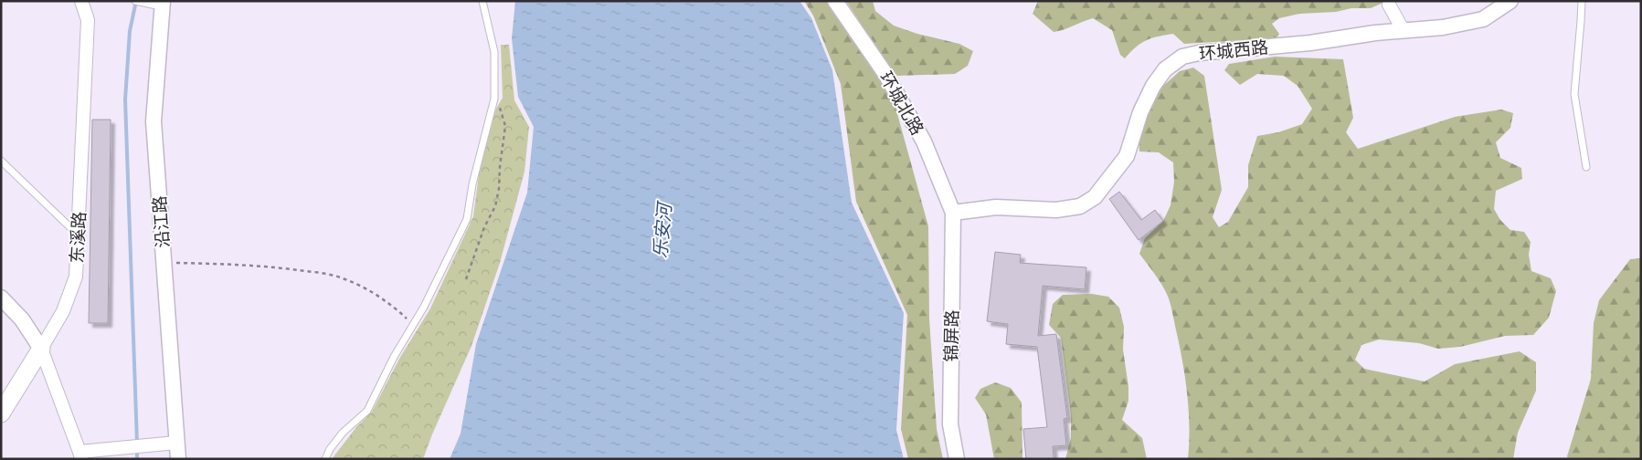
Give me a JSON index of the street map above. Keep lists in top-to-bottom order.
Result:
{
  "streets": {
    "street": [
      "环城西路",
      "环城北路",
      "沿江路",
      "东溪路",
      "锦屏路"
    ]
  },
  "crossings": [
    ["环城西路", "环城北路"],
    ["环城西路", "锦屏路"],
    ["环城北路", "锦屏路"]
  ],
  "water": ["乐安河"]
}
